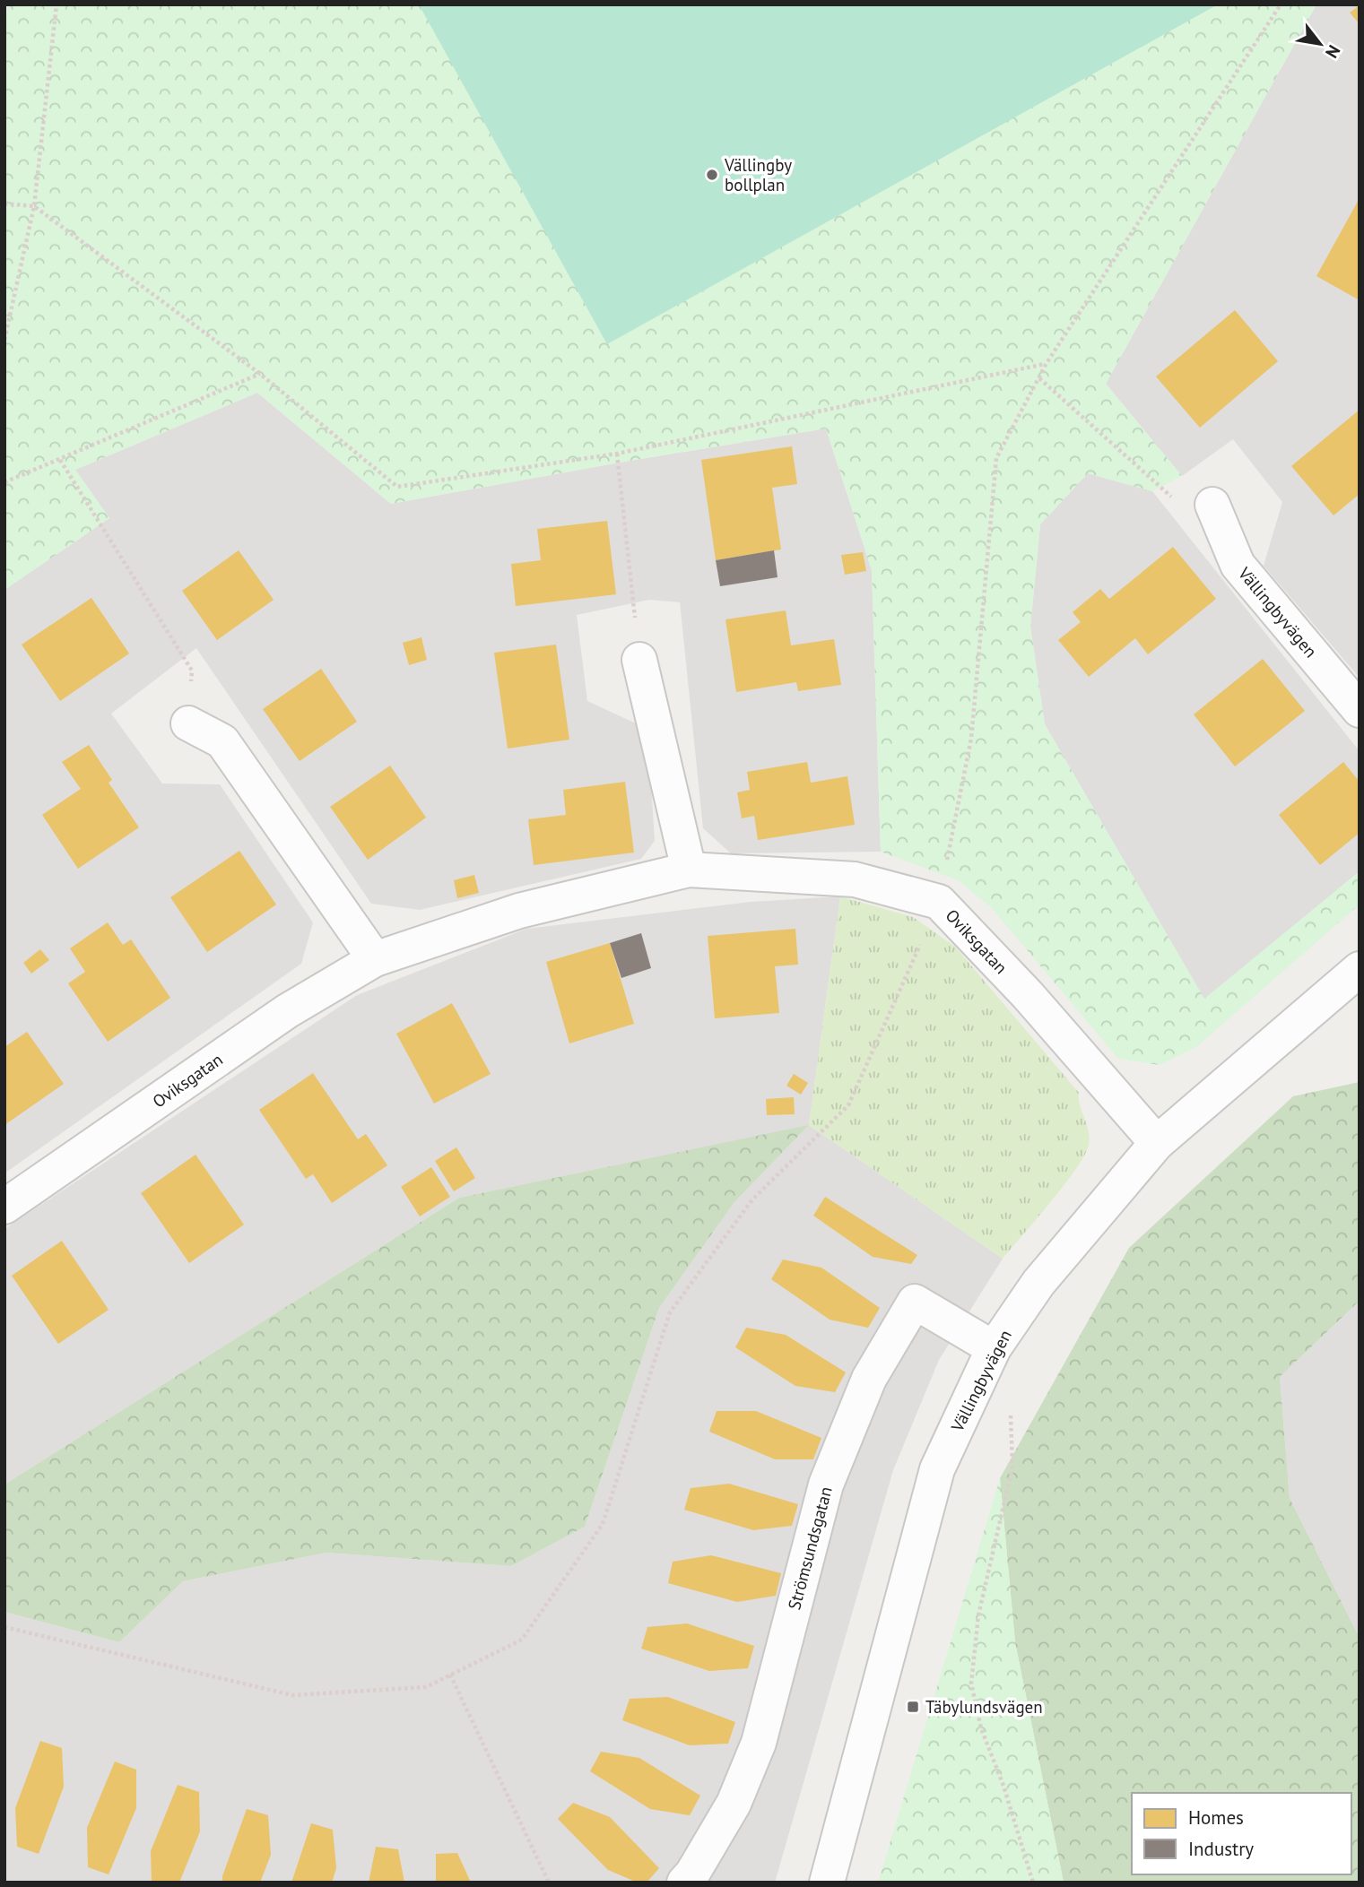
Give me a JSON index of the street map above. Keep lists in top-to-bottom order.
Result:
{
  "streets": {
    "street": ["Vällingbyvägen", "Oviksgatan", "Strömsundsgatan"]
  },
  "crossings": [
    ["Vällingbyvägen", "Oviksgatan"],
    ["Vällingbyvägen", "Strömsundsgatan"]
  ],
  "places": {
    "other": ["Vällingby bollplan"],
    "transit": ["Täbylundsvägen"]
  },
  "legend": ["Homes", "Industry"],
  "north": "bottom right"
}
